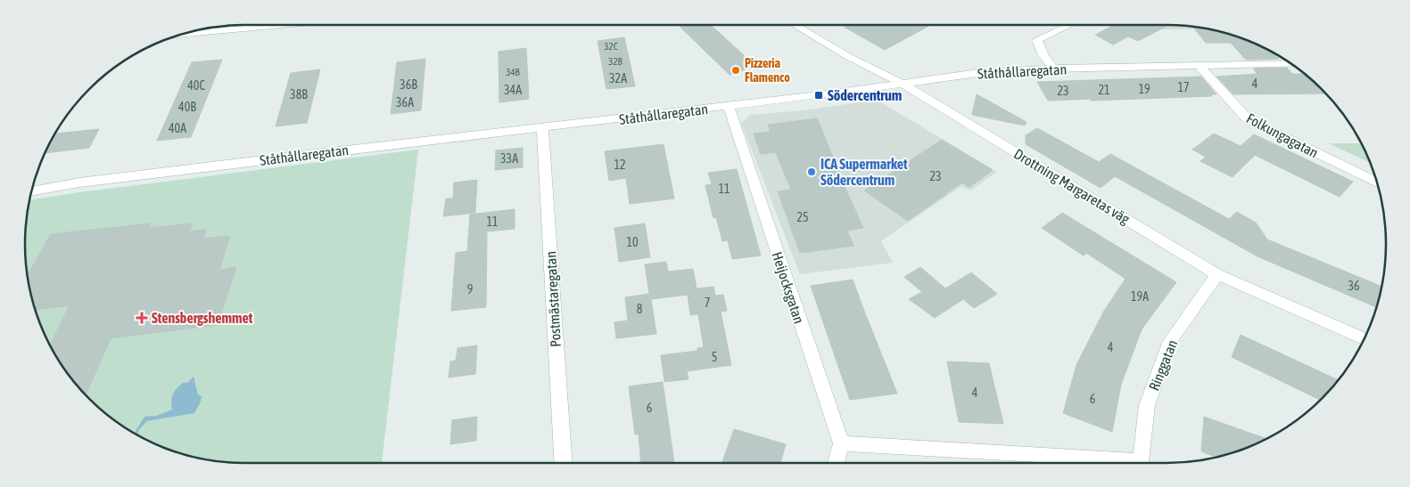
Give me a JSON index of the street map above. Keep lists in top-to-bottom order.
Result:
{
  "streets": {
    "street": [
      "Ståthållaregatan",
      "Folkungagatan",
      "Drottning Margaretas väg",
      "Heijocksgatan",
      "Postmästaregatan",
      "Ringgatan"
    ]
  },
  "crossings": [
    ["Ståthållaregatan", "Folkungagatan"],
    ["Ståthållaregatan", "Drottning Margaretas väg"],
    ["Ståthållaregatan", "Heijocksgatan"],
    ["Ståthållaregatan", "Postmästaregatan"],
    ["Drottning Margaretas väg", "Ringgatan"]
  ],
  "places": {
    "other": ["Pizzeria Flamenco", "ICA Supermarket Södercentrum"],
    "transit": ["Södercentrum"],
    "health": ["Stensbergshemmet"]
  },
  "house_numbers": [
    "32C",
    "32B",
    "34B",
    "32A",
    "4",
    "36B",
    "40C",
    "17",
    "19",
    "34A",
    "21",
    "23",
    "38B",
    "36A",
    "40B",
    "40A",
    "33A",
    "12",
    "23",
    "11",
    "25",
    "11",
    "10",
    "36",
    "9",
    "19A",
    "7",
    "8",
    "4",
    "5",
    "4",
    "6",
    "6"
  ]
}
